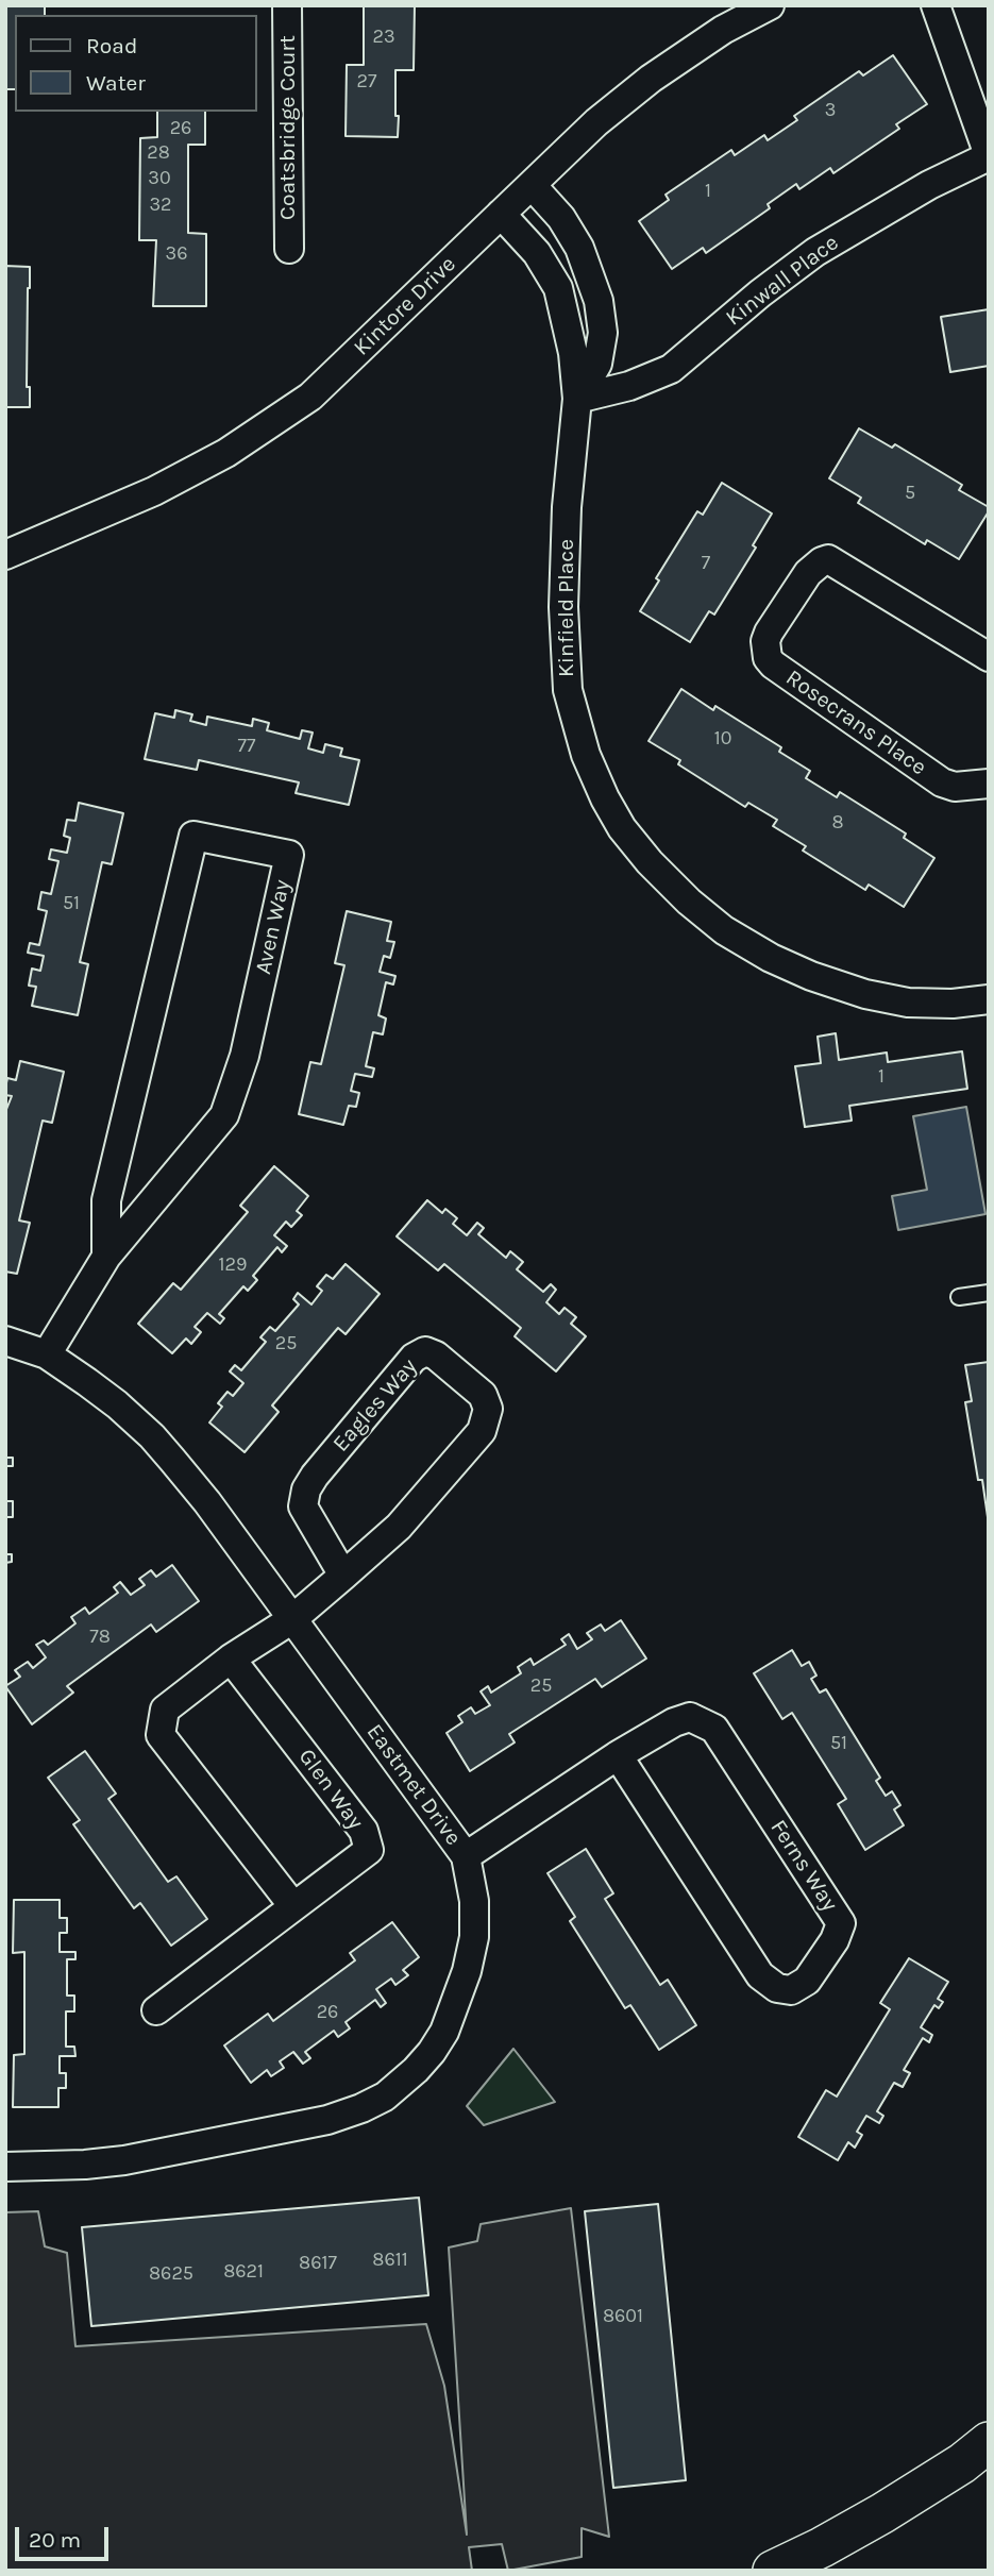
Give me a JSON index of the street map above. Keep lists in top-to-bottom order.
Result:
{
  "streets": {
    "street": [
      "Coatsbridge Court",
      "Kinwall Place",
      "Kintore Drive",
      "Kinfield Place",
      "Rosecrans Place",
      "Aven Way",
      "Eagles Way",
      "Eastmet Drive",
      "Glen Way",
      "Ferns Way"
    ]
  },
  "crossings": [
    ["Kinwall Place", "Kinfield Place"],
    ["Kintore Drive", "Kinfield Place"],
    ["Aven Way", "Eastmet Drive"],
    ["Eagles Way", "Eastmet Drive"],
    ["Eastmet Drive", "Ferns Way"]
  ],
  "house_numbers": [
    "23",
    "27",
    "3",
    "26",
    "28",
    "30",
    "1",
    "32",
    "36",
    "5",
    "7",
    "10",
    "77",
    "8",
    "51",
    "1",
    "129",
    "25",
    "78",
    "25",
    "51",
    "26",
    "8611",
    "8617",
    "8621",
    "8625",
    "8601"
  ],
  "legend": ["Road", "Water"],
  "scale_bar": "20 m"
}
